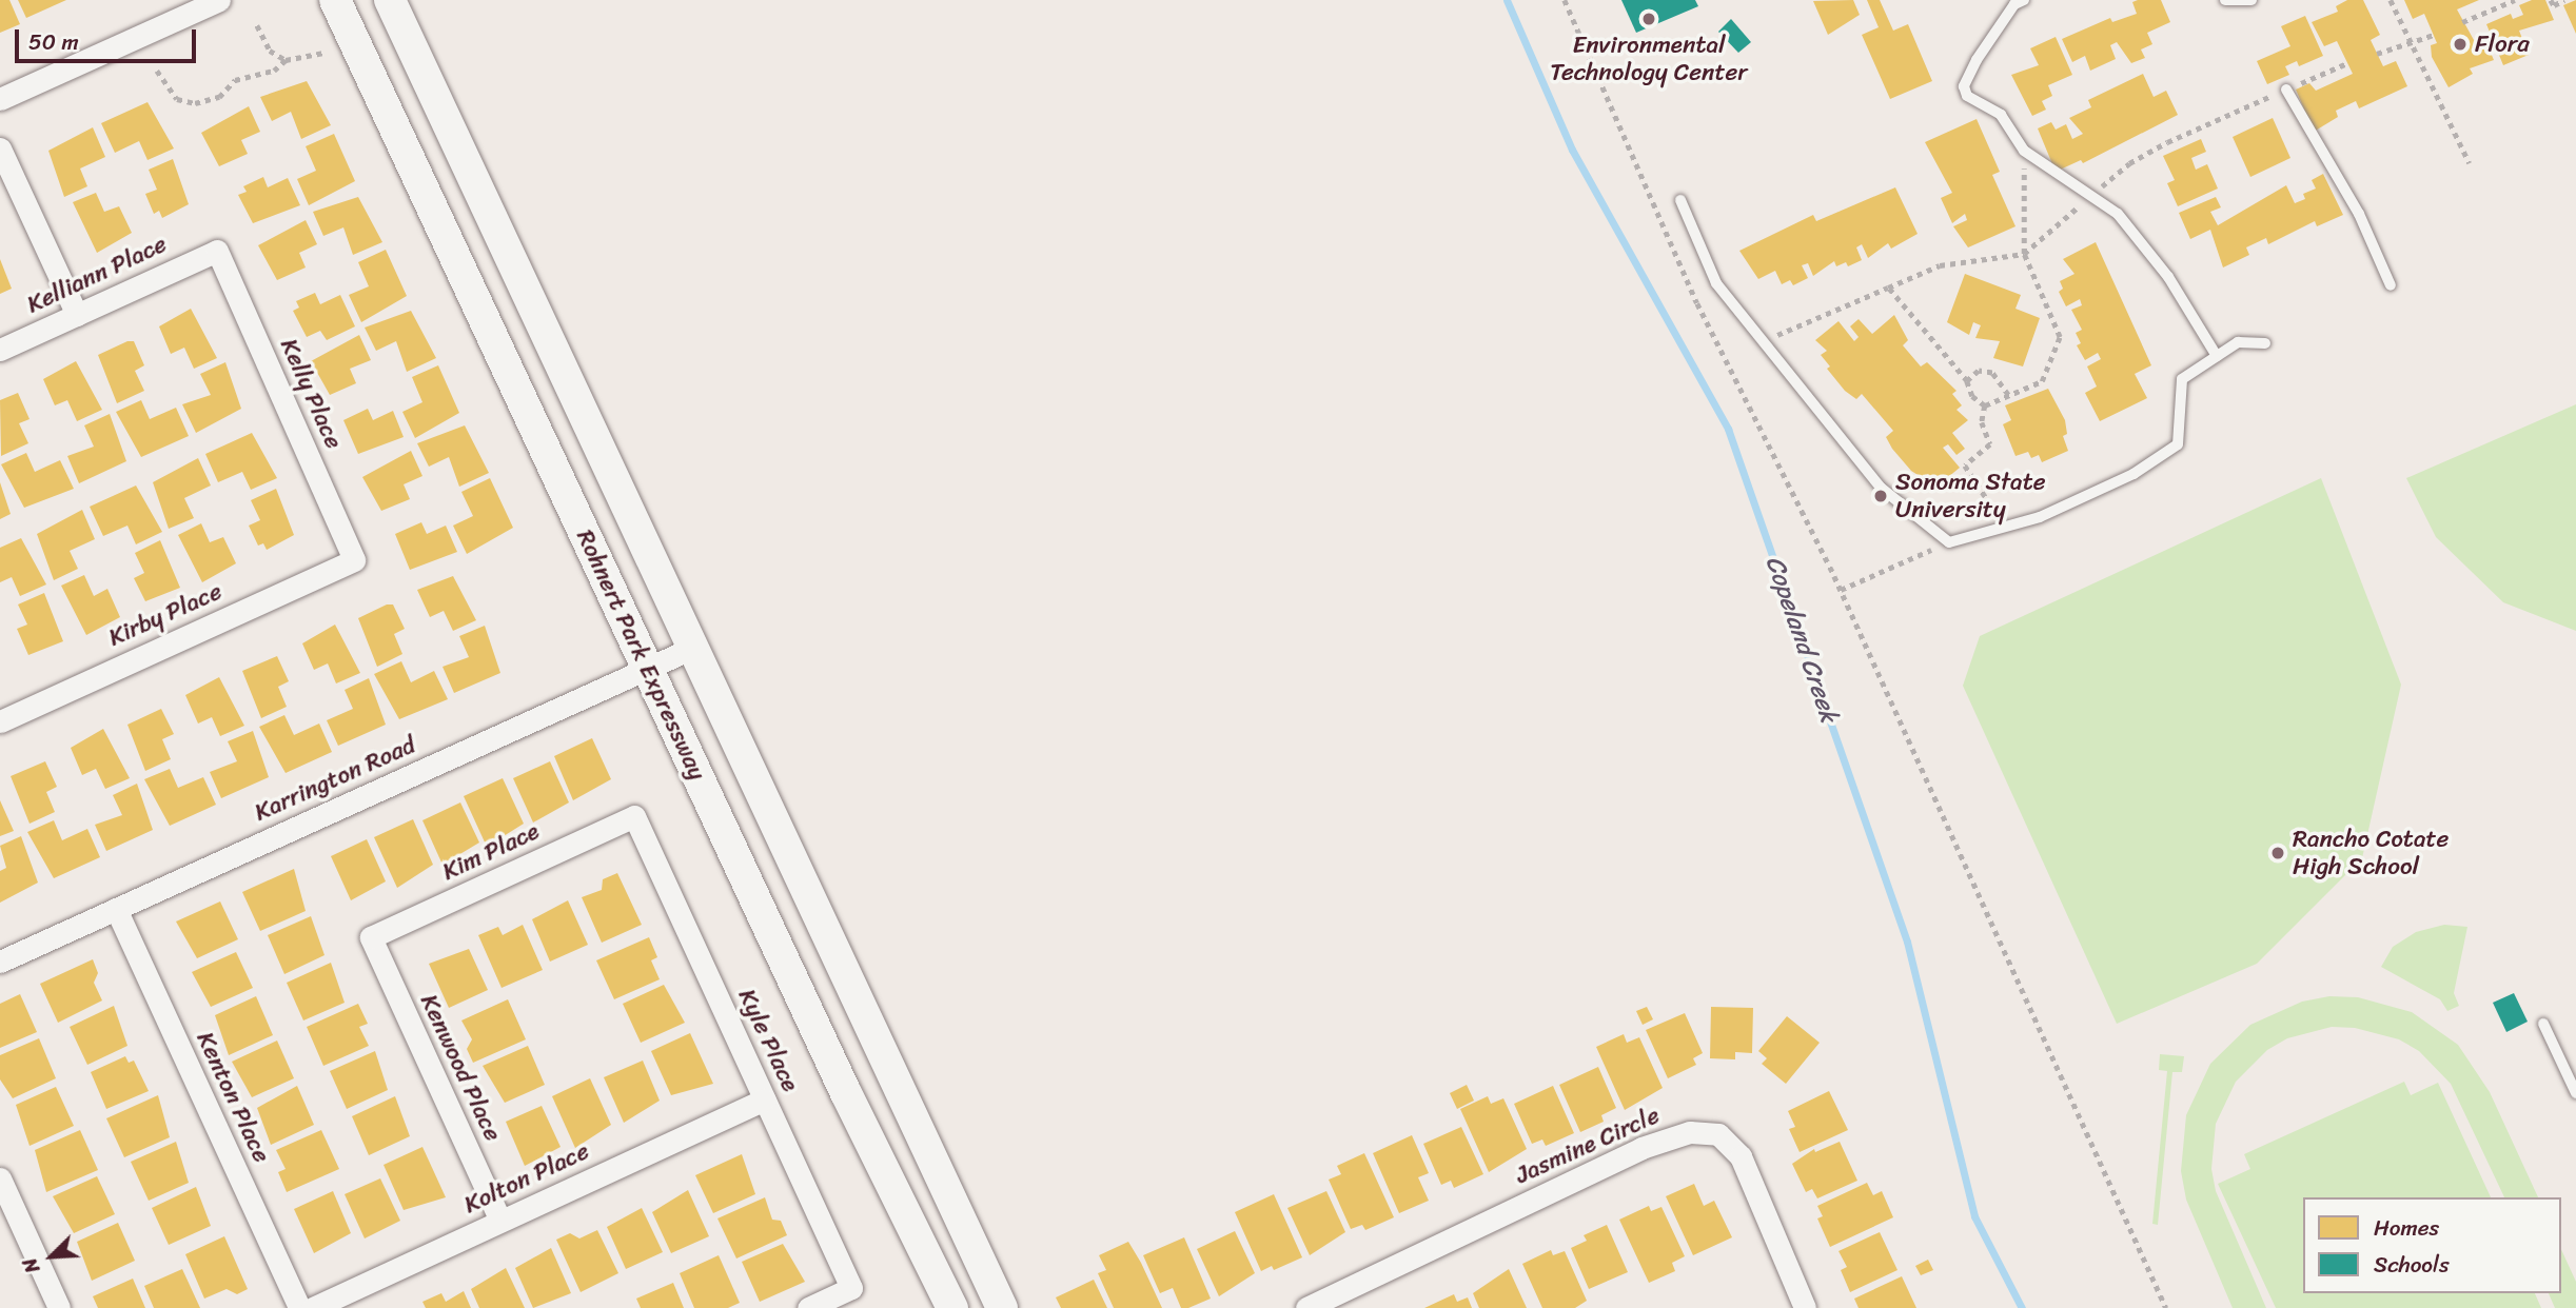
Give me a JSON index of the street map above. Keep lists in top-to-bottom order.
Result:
{
  "streets": {
    "main road": ["Rohnert Park Expressway"],
    "street": [
      "Kelliann Place",
      "Kelly Place",
      "Kirby Place",
      "Karrington Road",
      "Kim Place",
      "Kyle Place",
      "Kenwood Place",
      "Kenton Place",
      "Jasmine Circle",
      "Kolton Place"
    ]
  },
  "crossings": [
    ["Kelliann Place", "Kelly Place"],
    ["Kelly Place", "Kirby Place"],
    ["Rohnert Park Expressway", "Karrington Road"],
    ["Karrington Road", "Kenton Place"],
    ["Kim Place", "Kyle Place"],
    ["Kim Place", "Kenwood Place"],
    ["Kyle Place", "Kolton Place"],
    ["Kenwood Place", "Kolton Place"]
  ],
  "water": ["Copeland Creek"],
  "places": [
    "Environmental Technology Center",
    "Flora",
    "Sonoma State University",
    "Rancho Cotate High School"
  ],
  "legend": ["Homes", "Schools"],
  "scale_bar": "50 m",
  "north": "bottom left"
}
